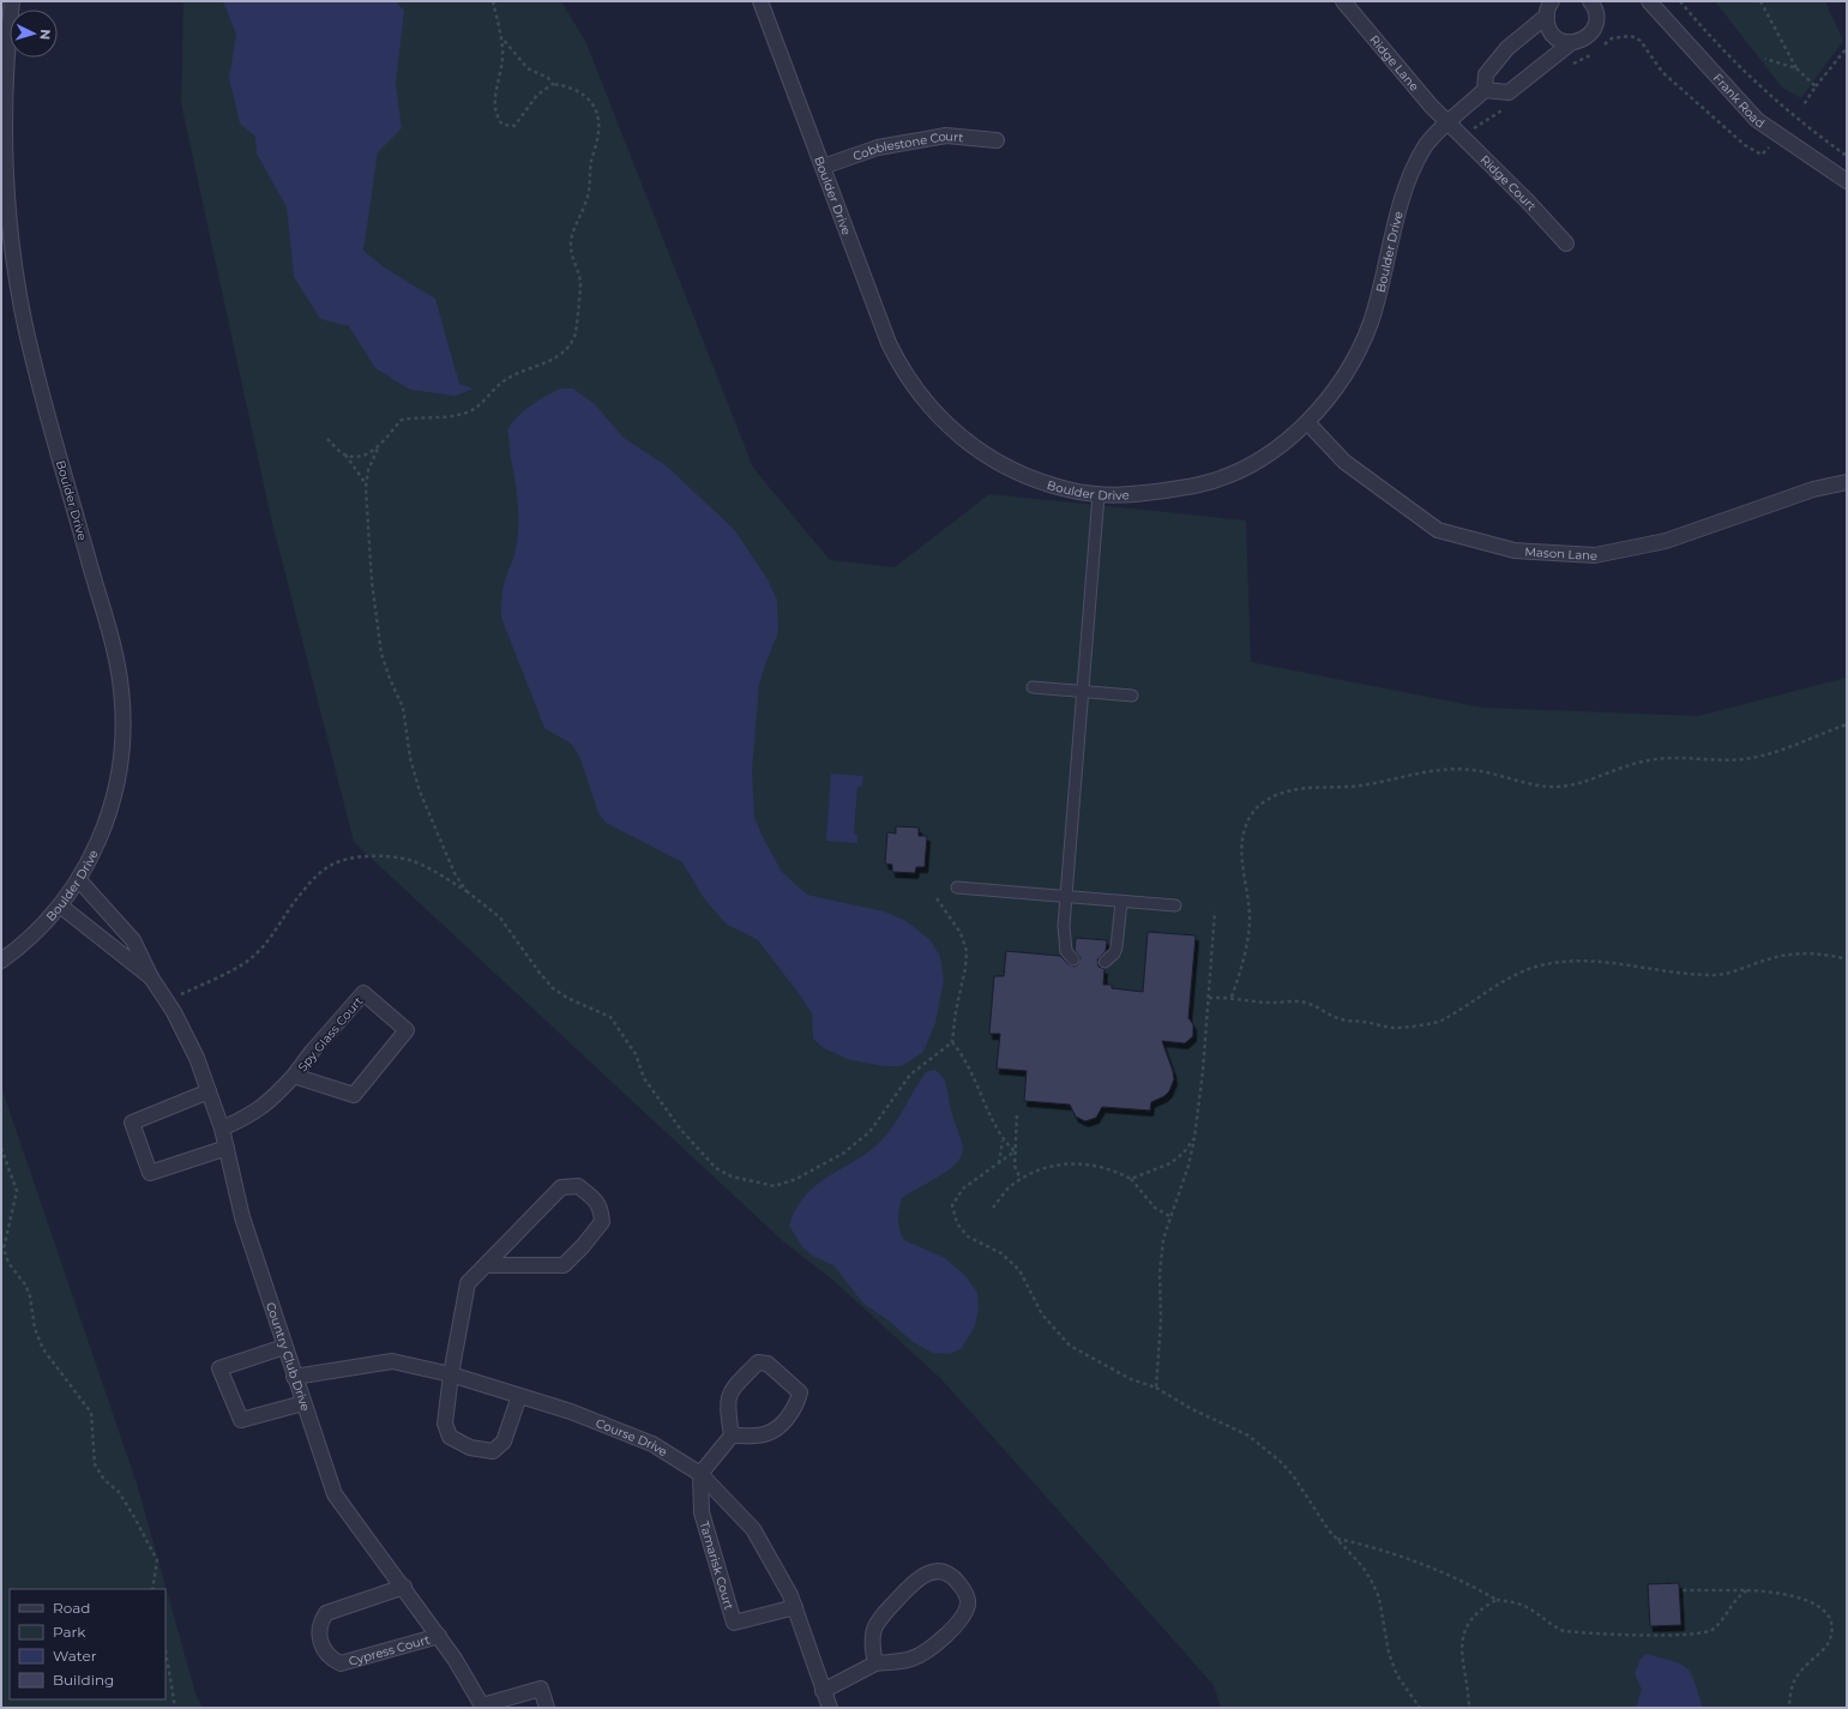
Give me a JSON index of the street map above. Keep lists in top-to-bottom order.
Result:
{
  "streets": {
    "street": [
      "Ridge Lane",
      "Frank Road",
      "Cobblestone Court",
      "Ridge Court",
      "Boulder Drive",
      "Mason Lane",
      "Spy Glass Court",
      "Country Club Drive",
      "Course Drive",
      "Tamarisk Court",
      "Cypress Court"
    ]
  },
  "crossings": [
    ["Ridge Lane", "Ridge Court"],
    ["Ridge Lane", "Boulder Drive"],
    ["Cobblestone Court", "Boulder Drive"],
    ["Ridge Court", "Boulder Drive"],
    ["Boulder Drive", "Mason Lane"],
    ["Boulder Drive", "Country Club Drive"],
    ["Spy Glass Court", "Country Club Drive"],
    ["Country Club Drive", "Course Drive"],
    ["Country Club Drive", "Cypress Court"],
    ["Course Drive", "Tamarisk Court"]
  ],
  "legend": [
    "Road",
    "Park",
    "Water",
    "Building"
  ],
  "north": "right"
}
